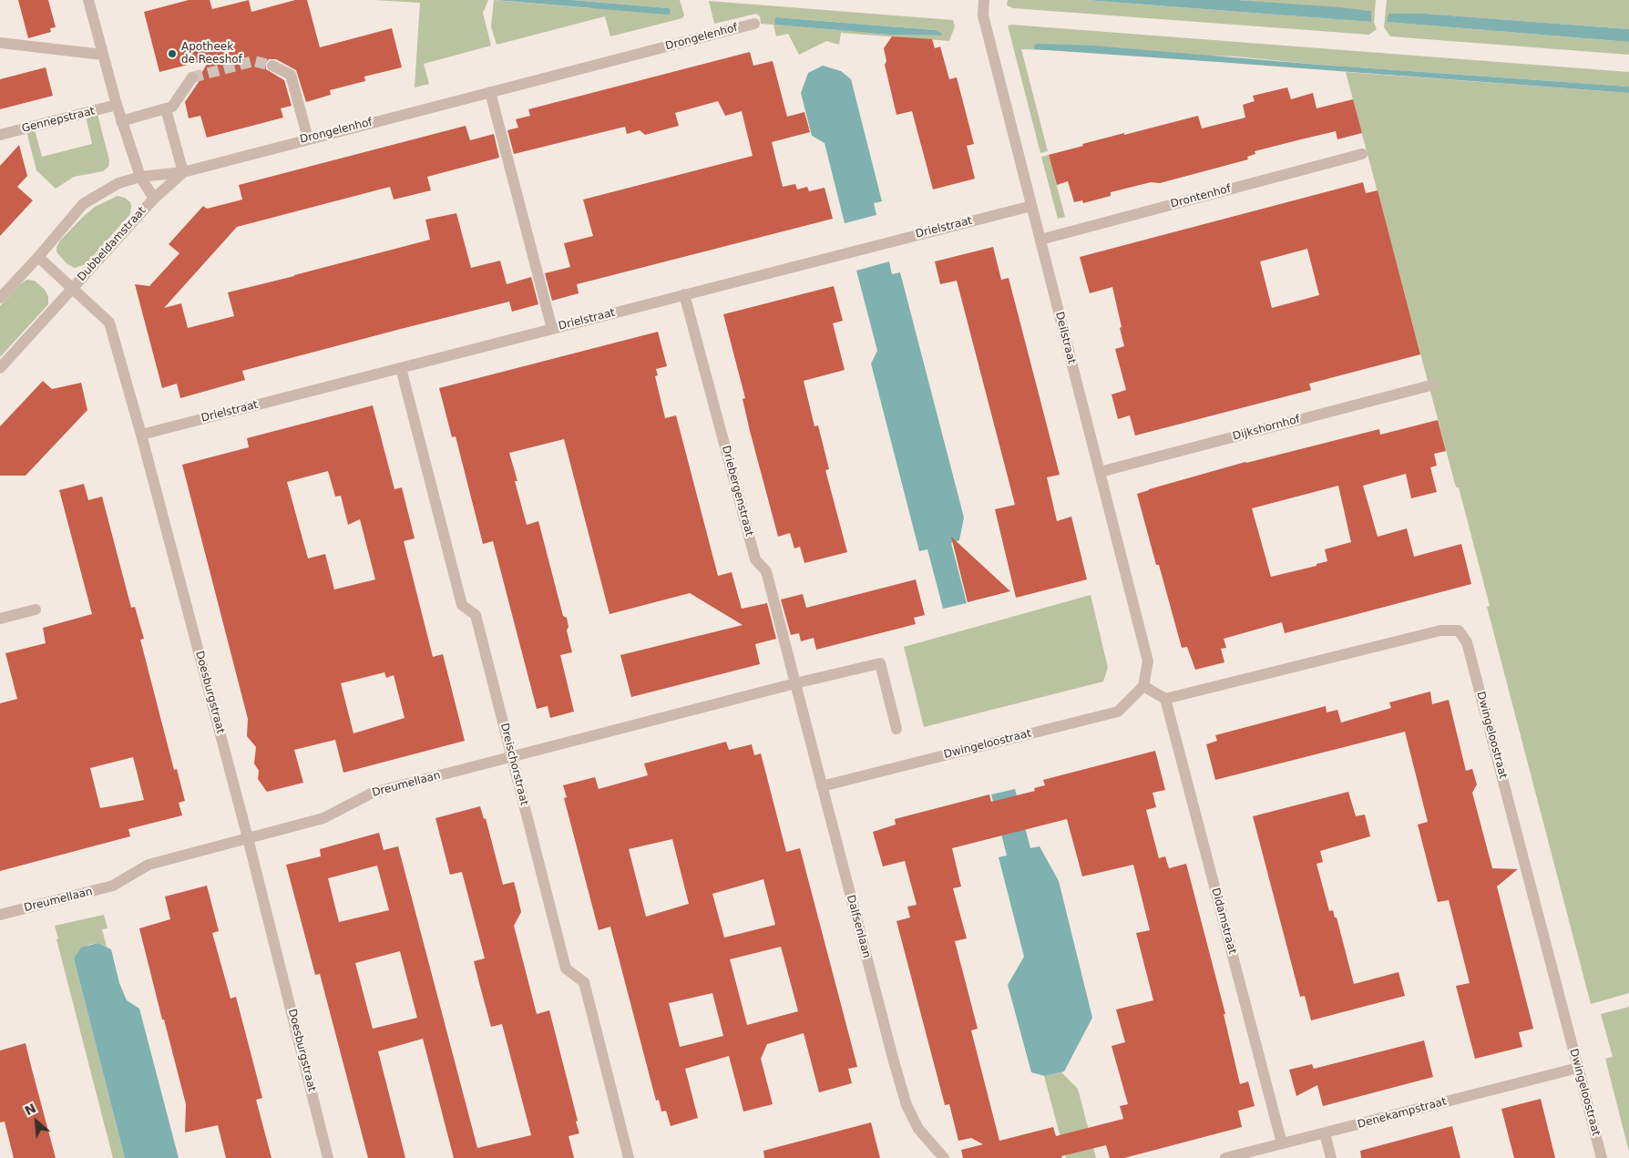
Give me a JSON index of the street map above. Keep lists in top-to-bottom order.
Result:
{
  "streets": {
    "street": [
      "Drongelenhof",
      "Gennepstraat",
      "Drontenhof",
      "Drielstraat",
      "Dubbeldamstraat",
      "Deilstraat",
      "Dijkshornhof",
      "Driebergenstraat",
      "Doesburgstraat",
      "Dwingeloostraat",
      "Dreischorstraat",
      "Dreumellaan",
      "Didamstraat",
      "Dalfsenlaan",
      "Denekampstraat"
    ]
  },
  "crossings": [
    ["Drongelenhof", "Dubbeldamstraat"],
    ["Drontenhof", "Deilstraat"],
    ["Drielstraat", "Deilstraat"],
    ["Drielstraat", "Driebergenstraat"],
    ["Drielstraat", "Doesburgstraat"],
    ["Drielstraat", "Dreischorstraat"],
    ["Dubbeldamstraat", "Doesburgstraat"],
    ["Deilstraat", "Dijkshornhof"],
    ["Deilstraat", "Dwingeloostraat"],
    ["Driebergenstraat", "Dreumellaan"],
    ["Driebergenstraat", "Dalfsenlaan"],
    ["Doesburgstraat", "Dreumellaan"],
    ["Dwingeloostraat", "Didamstraat"],
    ["Dwingeloostraat", "Dalfsenlaan"],
    ["Dwingeloostraat", "Denekampstraat"],
    ["Dreischorstraat", "Dreumellaan"],
    ["Dreumellaan", "Dalfsenlaan"],
    ["Didamstraat", "Denekampstraat"]
  ],
  "places": ["Apotheek de Reeshof"],
  "north": "top left"
}
